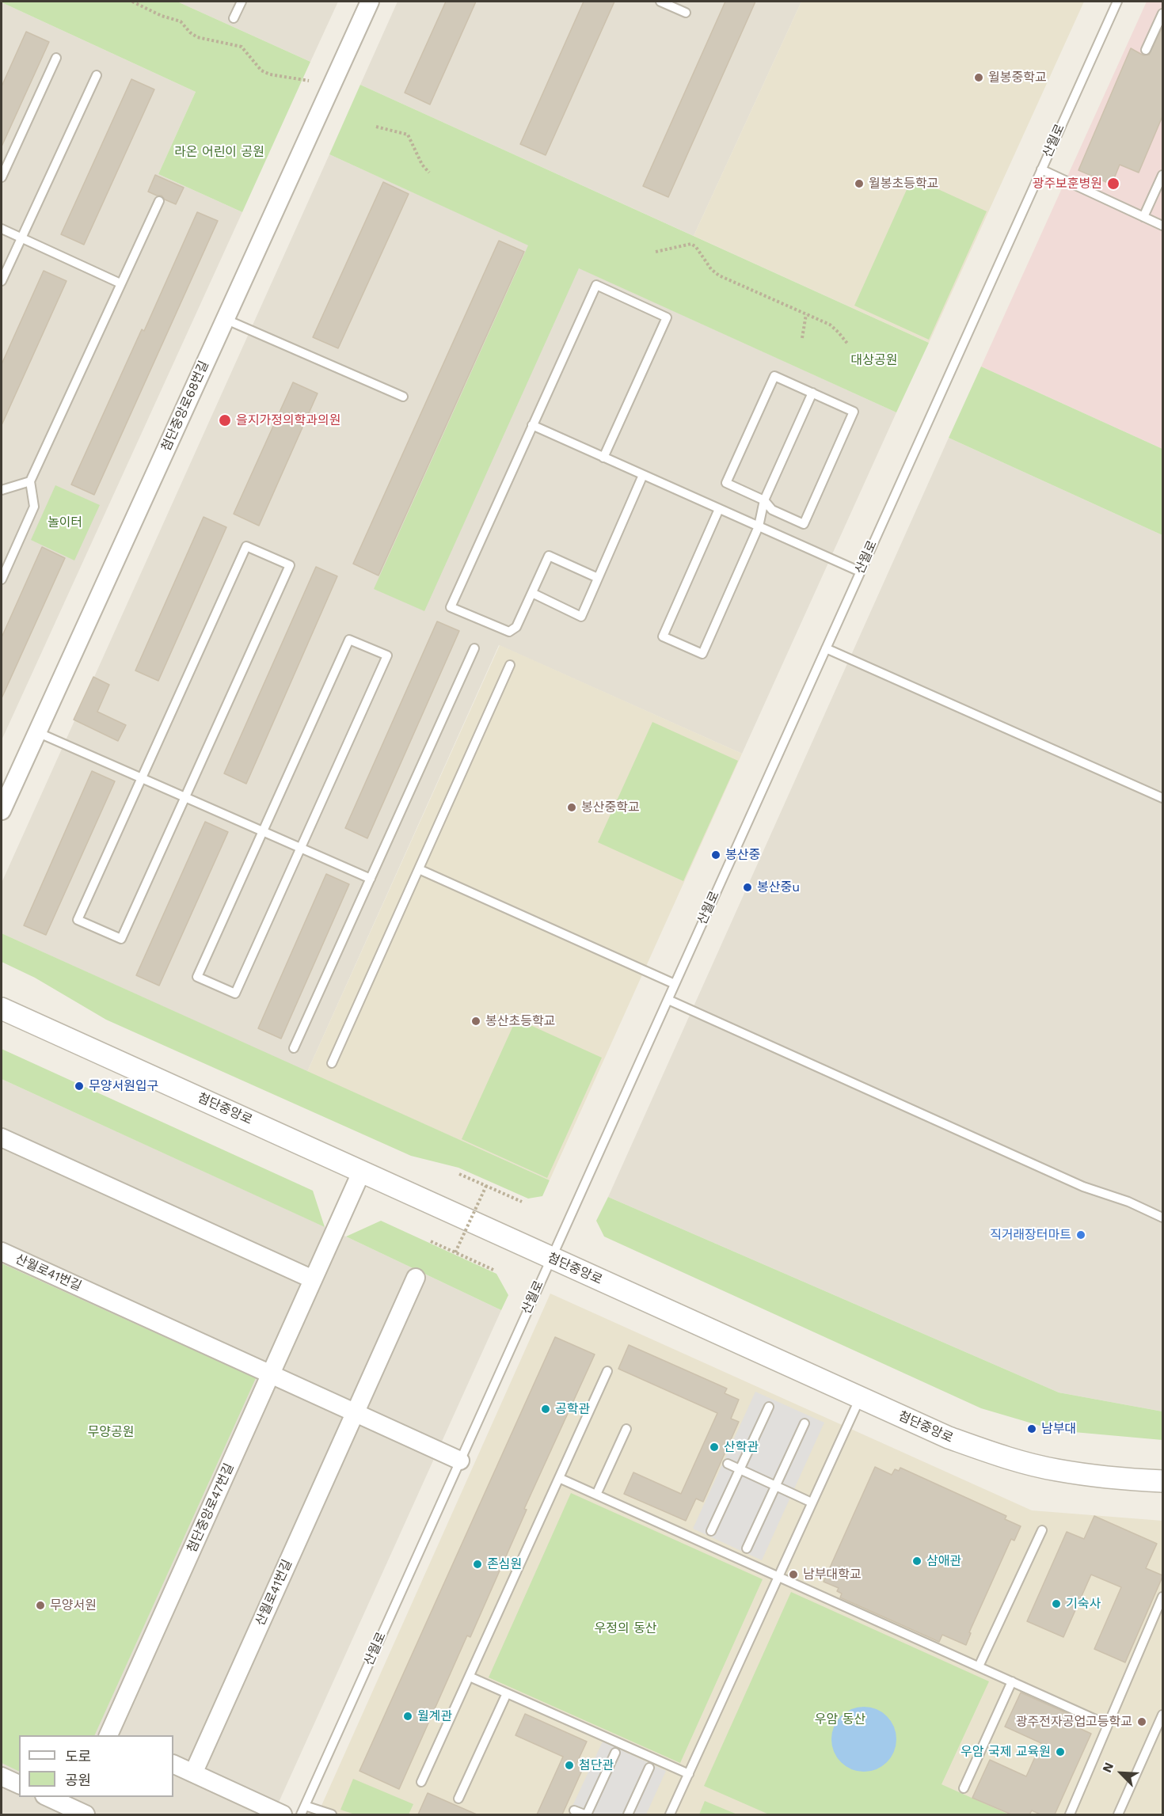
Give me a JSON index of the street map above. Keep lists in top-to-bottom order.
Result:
{
  "streets": {
    "street": [
      "첨단중앙로68번길",
      "첨단중앙로",
      "산월로41번길",
      "첨단중앙로47번길"
    ],
    "lane": ["산월로"]
  },
  "crossings": [
    ["산월로", "첨단중앙로"],
    ["산월로", "산월로41번길"],
    ["첨단중앙로", "첨단중앙로47번길"],
    ["산월로41번길", "첨단중앙로47번길"]
  ],
  "parks": [
    "라온 어린이 공원",
    "대상공원",
    "놀이터",
    "무양공원",
    "우정의 동산",
    "우암 동산"
  ],
  "places": [
    "월봉중학교",
    "월봉초등학교",
    "광주보훈병원",
    "을지가정의학과의원",
    "봉산중학교",
    "봉산중",
    "봉산중u",
    "봉산초등학교",
    "무양서원입구",
    "직거래장터마트",
    "공학관",
    "남부대",
    "산학관",
    "삼애관",
    "존심원",
    "남부대학교",
    "기숙사",
    "무양서원",
    "월계관",
    "광주전자공업고등학교",
    "우암 국제 교육원",
    "첨단관"
  ],
  "legend": ["도로", "공원"],
  "north": "top left"
}
